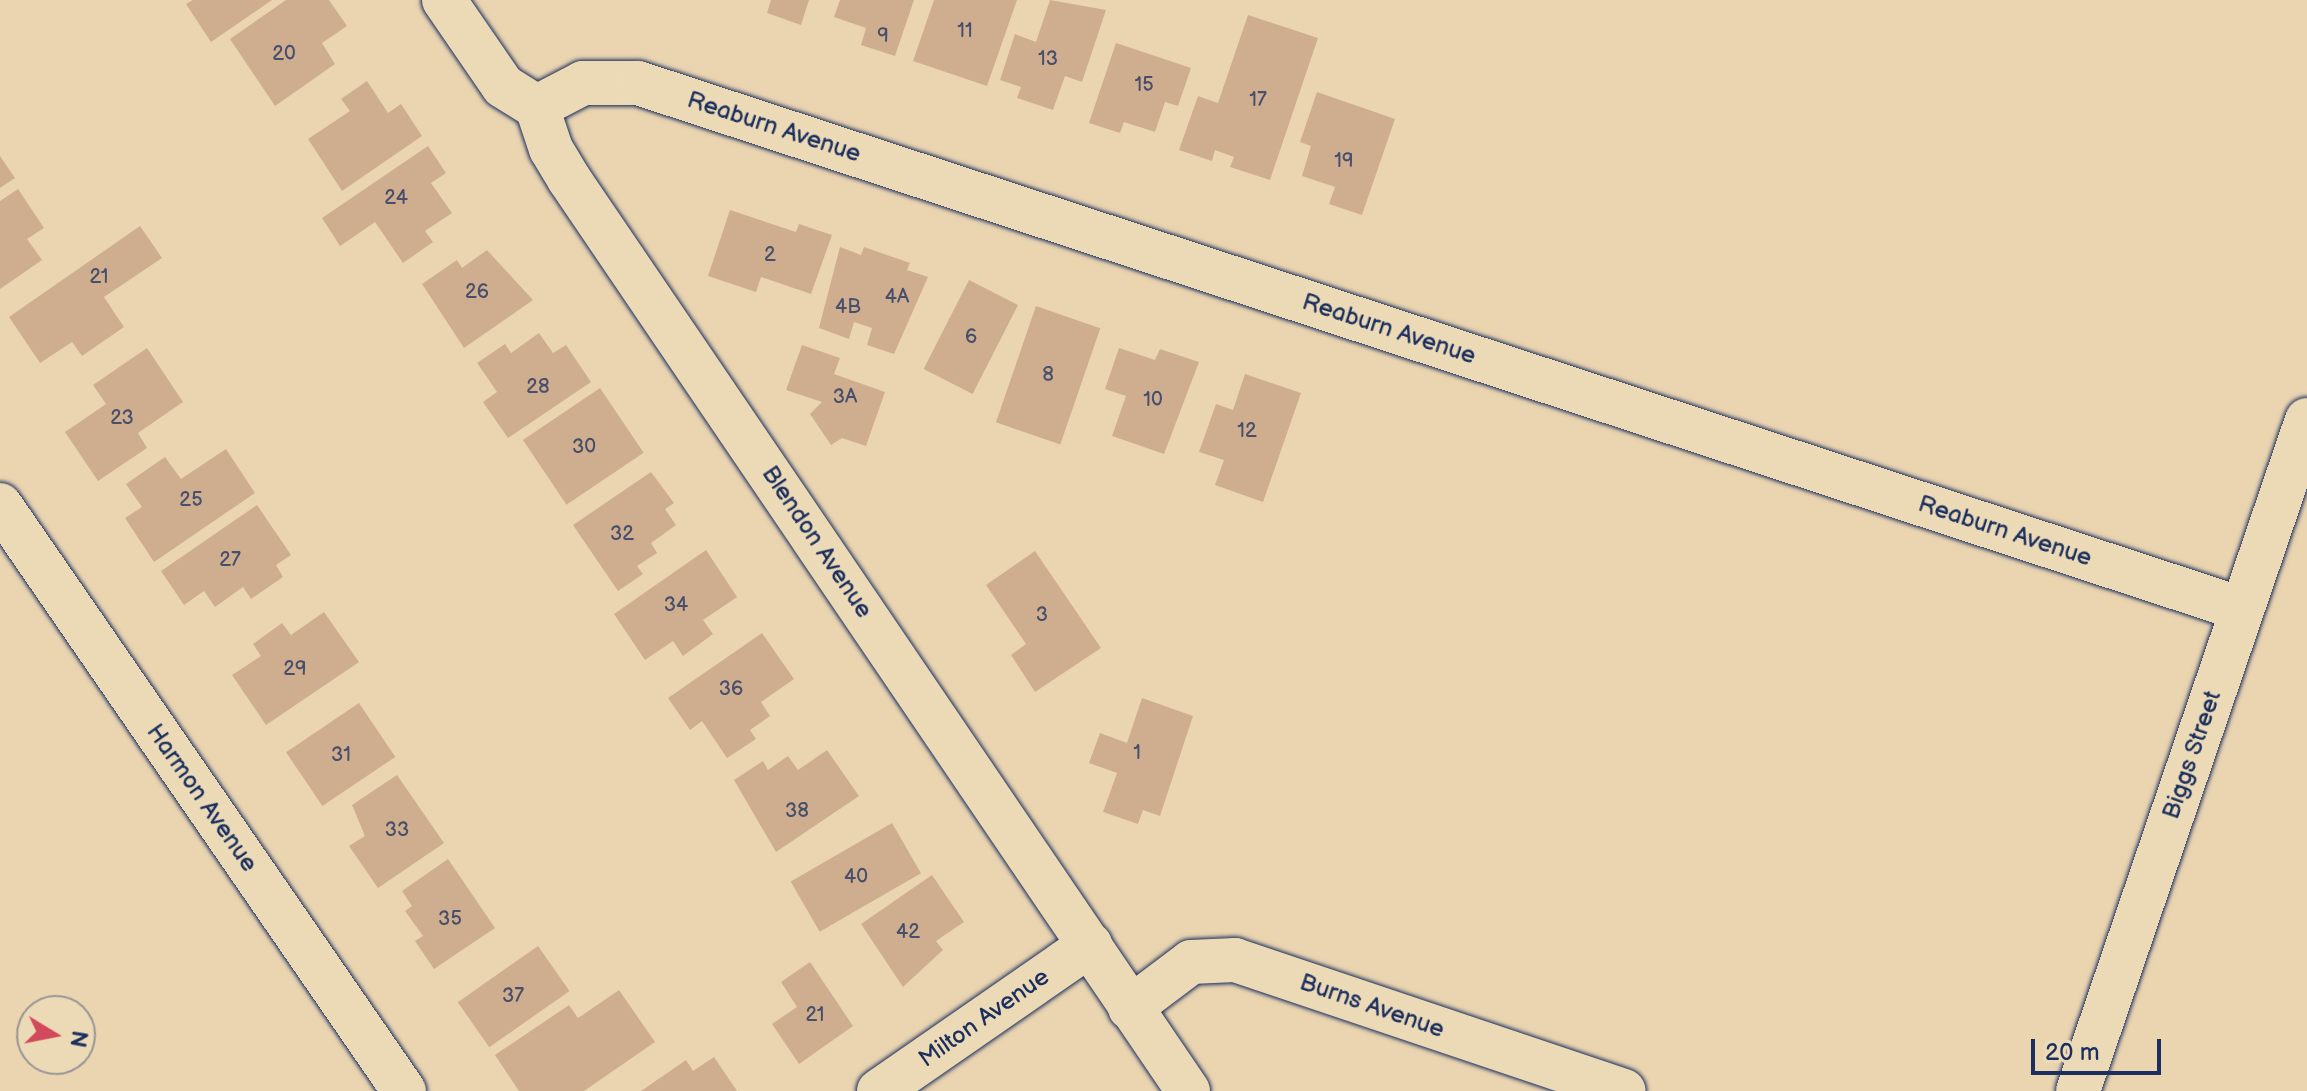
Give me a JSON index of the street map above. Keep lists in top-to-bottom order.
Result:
{
  "streets": {
    "street": [
      "Reaburn Avenue",
      "Blendon Avenue",
      "Biggs Street",
      "Harmon Avenue",
      "Burns Avenue",
      "Milton Avenue"
    ]
  },
  "crossings": [
    ["Reaburn Avenue", "Blendon Avenue"],
    ["Reaburn Avenue", "Biggs Street"],
    ["Blendon Avenue", "Burns Avenue"],
    ["Blendon Avenue", "Milton Avenue"]
  ],
  "house_numbers": [
    "11",
    "9",
    "20",
    "13",
    "15",
    "17",
    "19",
    "24",
    "2",
    "21",
    "26",
    "4A",
    "4B",
    "6",
    "8",
    "28",
    "3A",
    "10",
    "23",
    "12",
    "30",
    "25",
    "32",
    "27",
    "34",
    "3",
    "29",
    "36",
    "1",
    "31",
    "38",
    "33",
    "40",
    "35",
    "42",
    "37",
    "21"
  ],
  "scale_bar": "20 m",
  "north": "right"
}
